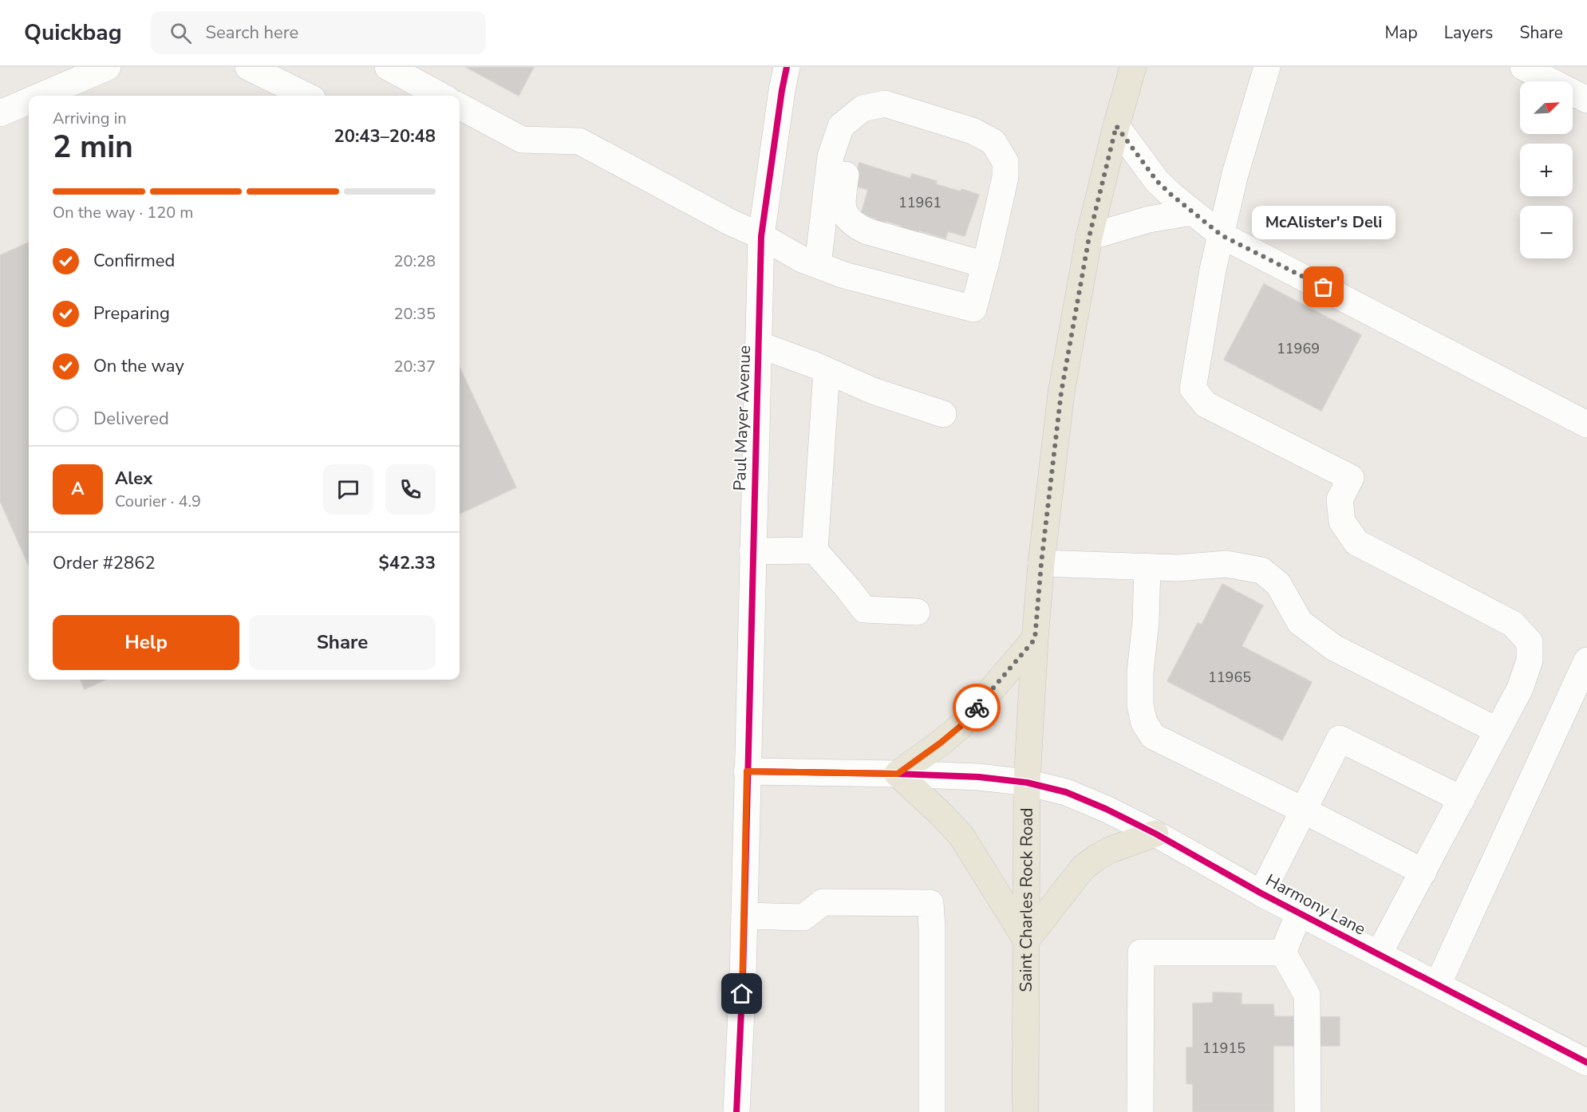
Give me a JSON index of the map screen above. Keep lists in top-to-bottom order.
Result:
{
  "streets": {
    "main road": ["Saint Charles Rock Road"],
    "street": ["Paul Mayer Avenue", "Harmony Lane"]
  },
  "crossings": [
    ["Saint Charles Rock Road", "Harmony Lane"]
  ],
  "places": ["McAlister's Deli"],
  "house_numbers": [
    "11961",
    "11969",
    "11965",
    "11915"
  ],
  "north": "top right",
  "page": {
    "header": "Quickbag",
    "search": "Search here",
    "nav": ["Map", "Layers", "Share"],
    "map_buttons": ["+", "−"],
    "heading": ["2 min", "Arriving in", "20:43–20:48"],
    "panel": [
      "Alex",
      "Courier · 4.9",
      "Order #2862",
      "$42.33"
    ],
    "bar": "On the way · 120 m",
    "bubble": "McAlister's Deli",
    "list": [
      ["Confirmed", "20:28"],
      ["Preparing", "20:35"],
      ["On the way", "20:37"],
      "Delivered"
    ],
    "round": "A",
    "buttons": ["Help", "Share"]
  }
}
